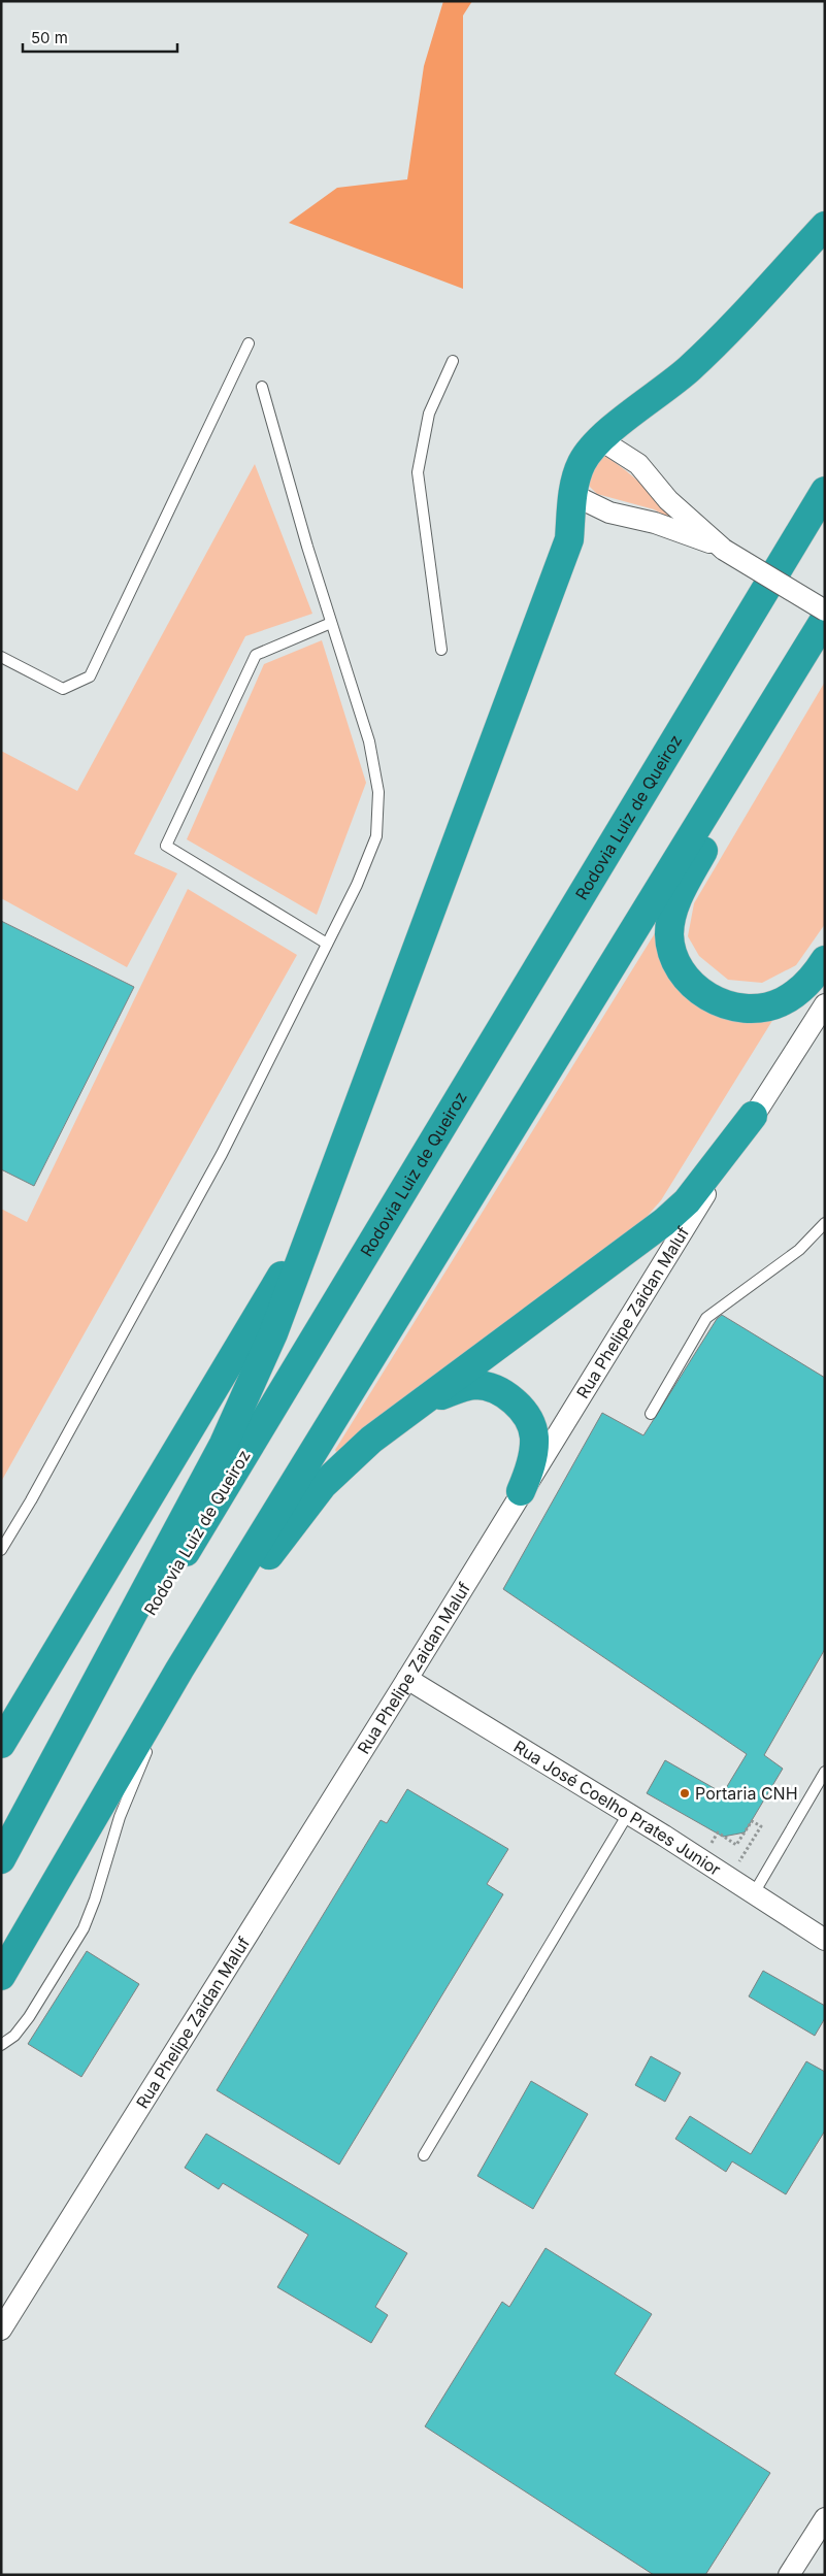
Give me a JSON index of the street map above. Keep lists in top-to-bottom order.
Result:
{
  "streets": {
    "highway": ["Rodovia Luiz de Queiroz"],
    "street": ["Rua Phelipe Zaidan Maluf", "Rua José Coelho Prates Junior"]
  },
  "crossings": [
    ["Rua Phelipe Zaidan Maluf", "Rua José Coelho Prates Junior"]
  ],
  "places": ["Portaria CNH"],
  "scale_bar": "50 m"
}
